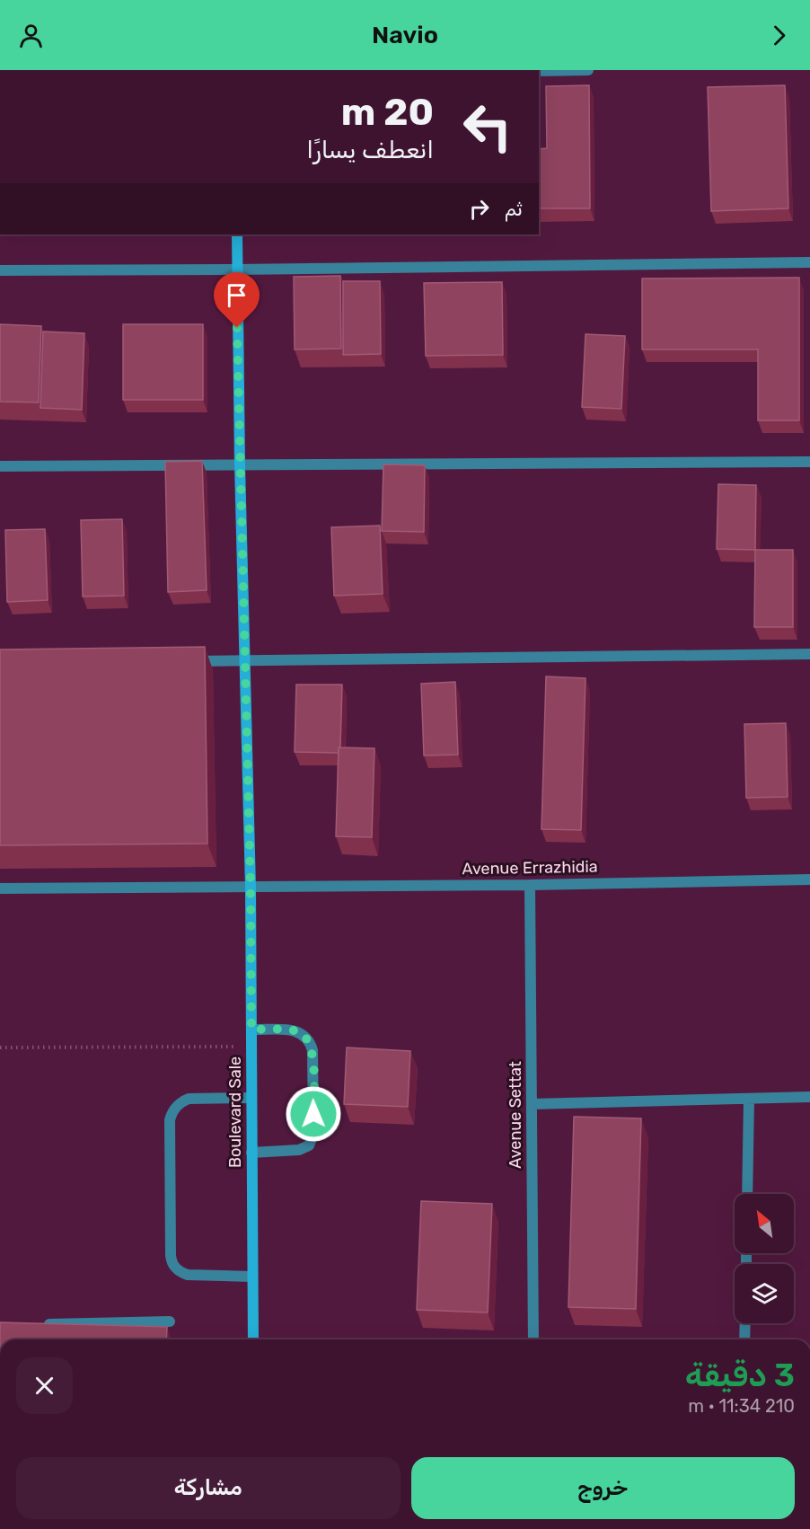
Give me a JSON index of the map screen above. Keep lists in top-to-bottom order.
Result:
{
  "streets": {
    "street": ["Avenue Errazhidia", "Boulevard Sale", "Avenue Settat"]
  },
  "crossings": [
    ["Avenue Errazhidia", "Boulevard Sale"],
    ["Avenue Errazhidia", "Avenue Settat"]
  ],
  "north": "top left",
  "page": {
    "header": "Navio",
    "turn": ["20 m", "انعطف يسارًا"],
    "then": "ثم",
    "heading": ["3 دقيقة", "210 m · 11:34"],
    "buttons": ["خروج", "مشاركة"]
  }
}
